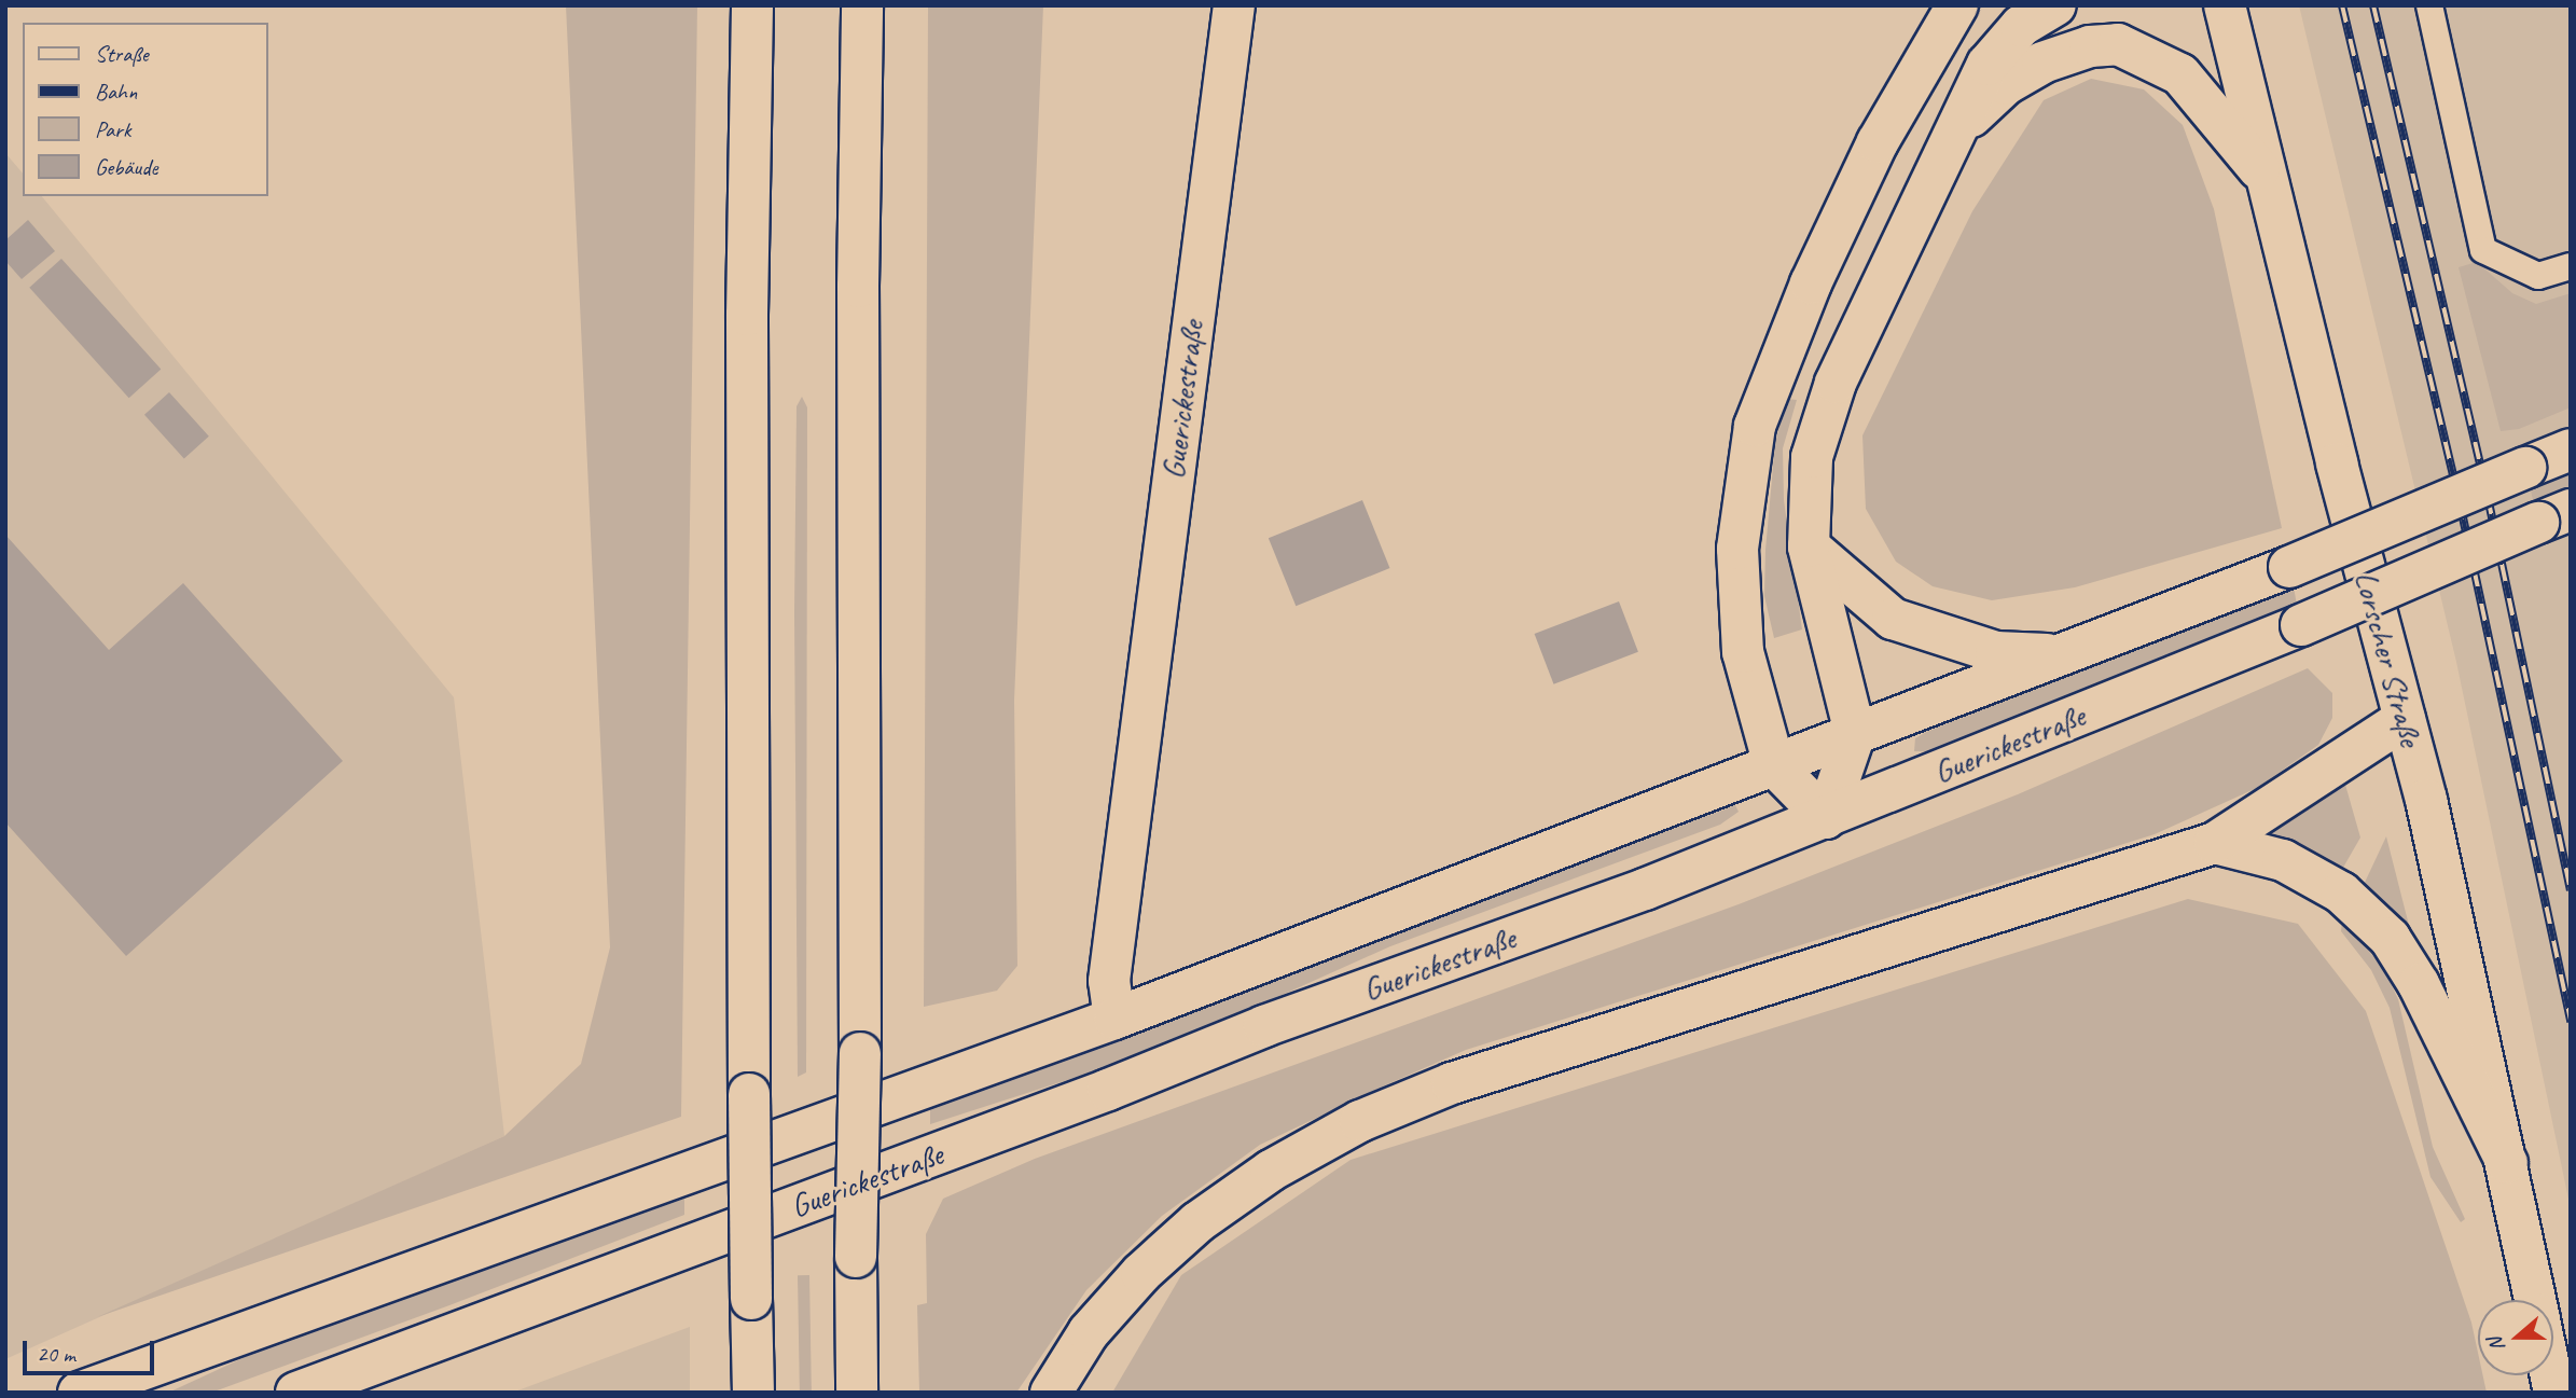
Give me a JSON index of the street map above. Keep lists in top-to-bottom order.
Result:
{
  "streets": {
    "main road": ["Guerickestraße", "Lorscher Straße"]
  },
  "legend": [
    "Straße",
    "Bahn",
    "Park",
    "Gebäude"
  ],
  "scale_bar": "20 m",
  "north": "left"
}
